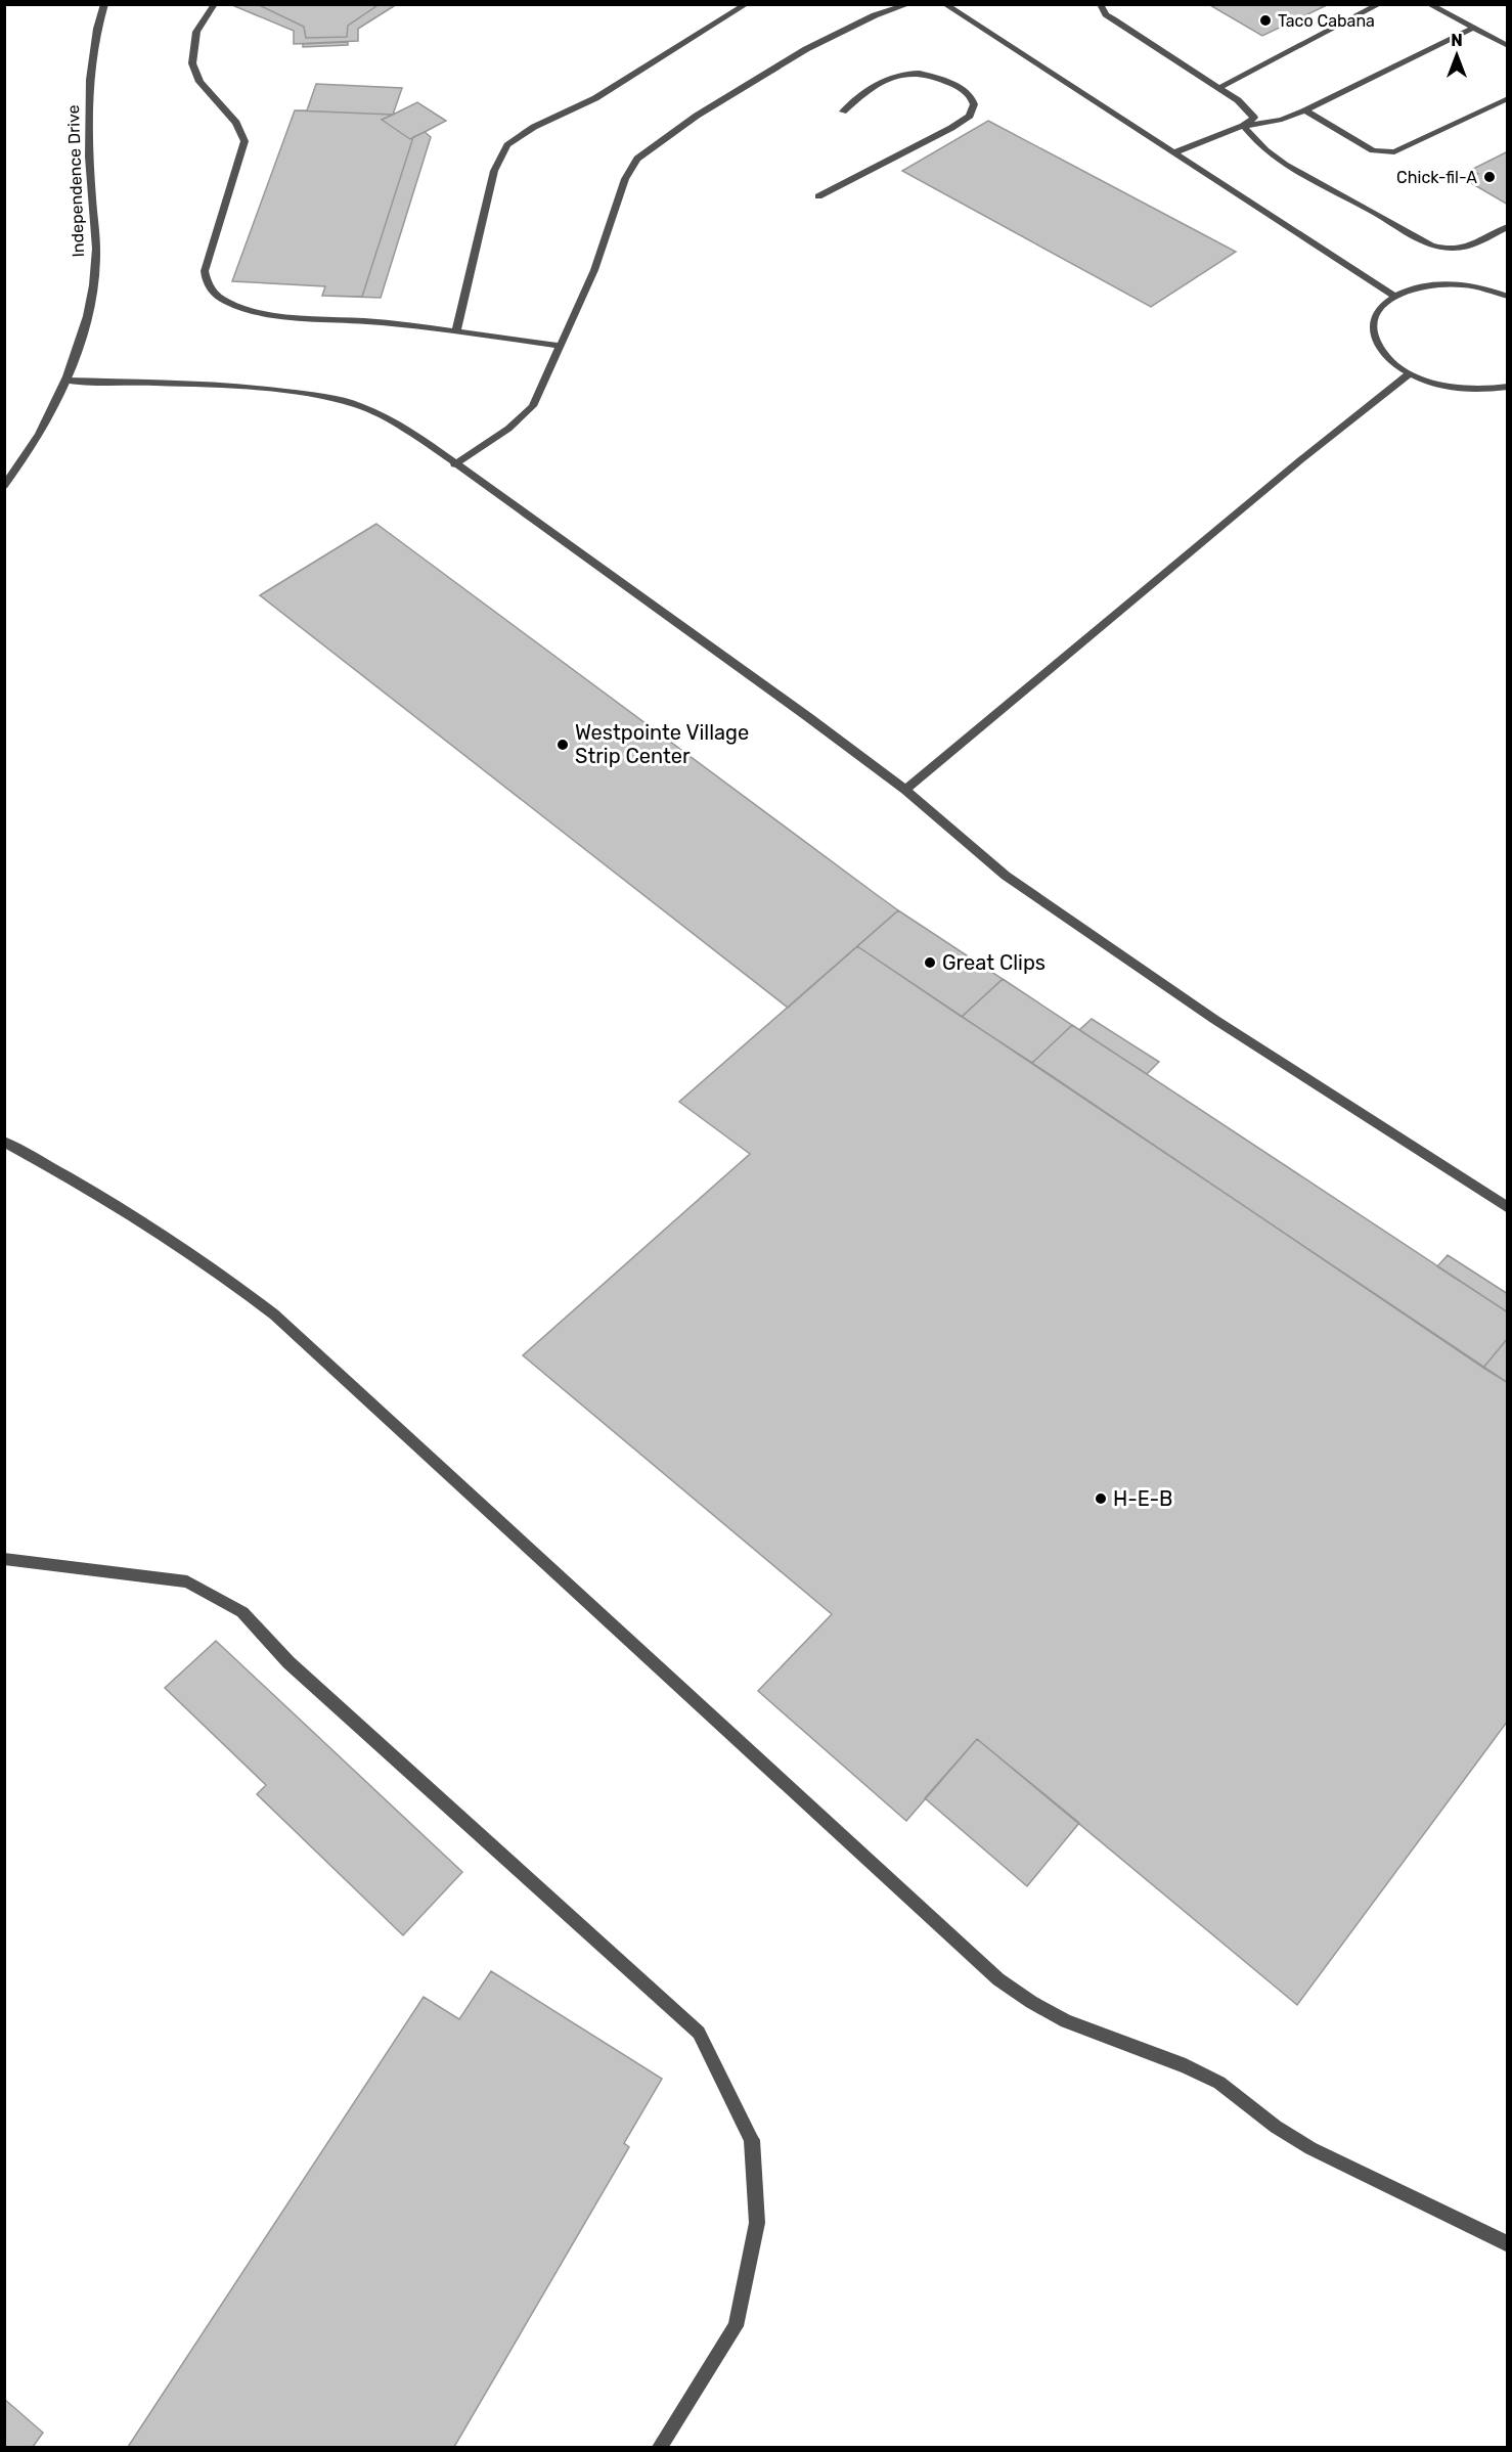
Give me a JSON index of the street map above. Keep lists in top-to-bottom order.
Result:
{
  "streets": {
    "street": ["Independence Drive"]
  },
  "places": [
    "Taco Cabana",
    "Chick-fil-A",
    "Westpointe Village Strip Center",
    "Great Clips",
    "H-E-B"
  ],
  "north": "top"
}
